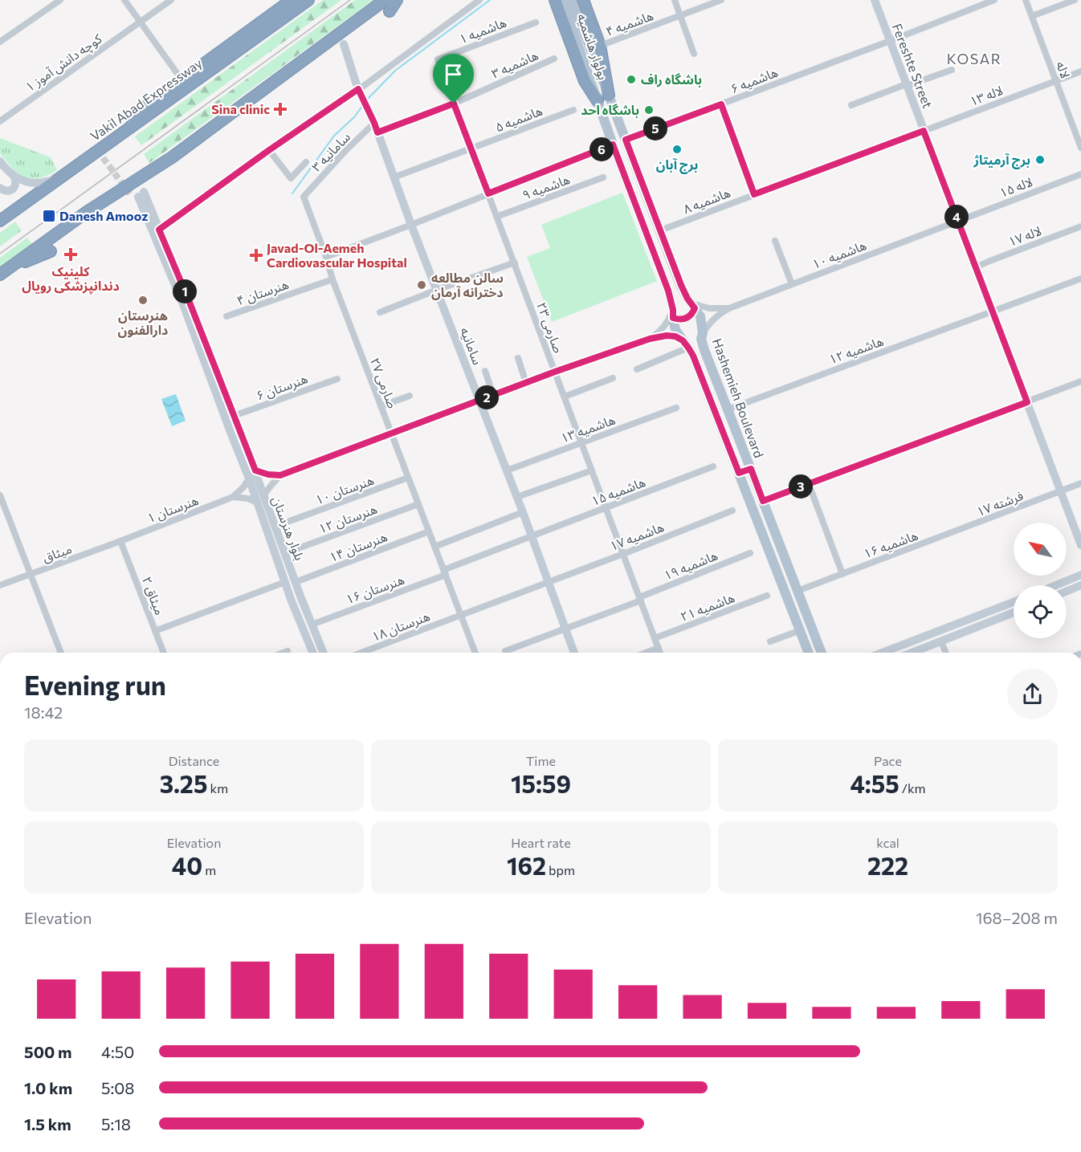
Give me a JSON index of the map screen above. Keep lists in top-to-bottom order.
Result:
{
  "streets": {
    "highway": ["Vakil Abad Expressway"],
    "main road": [
      "بولوار هاشمیه",
      "Fereshte Street",
      "سامانیه",
      "Hashemieh Boulevard",
      "بلوار هنرستان"
    ],
    "street": [
      "هاشمیه ۴",
      "هاشمیه ۱",
      "کوچه دانش آموز ۱",
      "هاشمیه ۳",
      "لاله",
      "هاشمیه ۶",
      "لاله ۱۳",
      "هاشمیه ۵",
      "سامانیه ۳",
      "هاشمیه ۹",
      "لاله ۱۵",
      "هاشمیه ۸",
      "لاله ۱۷",
      "هاشمیه ۱۰",
      "هنرستان ۴",
      "صارمی ۲۳",
      "هاشمیه ۱۲",
      "صارمی ۲۷",
      "هنرستان ۶",
      "هاشمیه ۱۳",
      "هنرستان ۱۰",
      "هاشمیه ۱۵",
      "فرشته ۱۷",
      "هنرستان ۱",
      "هنرستان ۱۲",
      "هاشمیه ۱۷",
      "هاشمیه ۱۶",
      "هنرستان ۱۴",
      "میثاق",
      "هاشمیه ۱۹",
      "هنرستان ۱۶",
      "میثاق ۲",
      "هاشمیه ۲۱",
      "هنرستان ۱۸"
    ]
  },
  "crossings": [
    ["هاشمیه ۱", "صارمی ۲۳"],
    ["بولوار هاشمیه", "Hashemieh Boulevard"],
    ["هاشمیه ۳", "صارمی ۲۳"],
    ["هاشمیه ۳", "سامانیه"],
    ["Fereshte Street", "هاشمیه ۶"],
    ["Fereshte Street", "لاله ۱۳"],
    ["Fereshte Street", "لاله ۱۵"],
    ["Fereshte Street", "هاشمیه ۸"],
    ["Fereshte Street", "لاله ۱۷"],
    ["Fereshte Street", "هاشمیه ۱۰"],
    ["Fereshte Street", "هاشمیه ۱۲"],
    ["Fereshte Street", "فرشته ۱۷"],
    ["لاله", "لاله ۱۳"],
    ["هاشمیه ۶", "Hashemieh Boulevard"],
    ["لاله ۱۳", "هاشمیه ۸"],
    ["هاشمیه ۵", "صارمی ۲۳"],
    ["هاشمیه ۵", "سامانیه"],
    ["سامانیه ۳", "سامانیه"],
    ["سامانیه ۳", "صارمی ۲۷"],
    ["هاشمیه ۹", "صارمی ۲۳"],
    ["لاله ۱۵", "هاشمیه ۱۰"],
    ["هاشمیه ۸", "Hashemieh Boulevard"],
    ["هنرستان ۴", "صارمی ۲۷"],
    ["صارمی ۲۳", "هاشمیه ۱۳"],
    ["صارمی ۲۳", "هاشمیه ۱۵"],
    ["صارمی ۲۳", "هاشمیه ۱۷"],
    ["صارمی ۲۳", "هاشمیه ۱۹"],
    ["صارمی ۲۳", "هاشمیه ۲۱"],
    ["سامانیه", "هاشمیه ۱۳"],
    ["سامانیه", "هاشمیه ۱۵"],
    ["سامانیه", "هاشمیه ۱۷"],
    ["سامانیه", "هاشمیه ۱۹"],
    ["هاشمیه ۱۲", "Hashemieh Boulevard"],
    ["صارمی ۲۷", "هنرستان ۱۰"],
    ["صارمی ۲۷", "هاشمیه ۱۵"],
    ["صارمی ۲۷", "هنرستان ۱۲"],
    ["صارمی ۲۷", "هاشمیه ۱۷"],
    ["صارمی ۲۷", "هنرستان ۱۴"],
    ["صارمی ۲۷", "هنرستان ۱۶"],
    ["صارمی ۲۷", "هنرستان ۱۸"],
    ["هنرستان ۶", "بلوار هنرستان"],
    ["Hashemieh Boulevard", "هاشمیه ۱۶"],
    ["هاشمیه ۱۵", "هنرستان ۱۶"],
    ["فرشته ۱۷", "هاشمیه ۱۶"],
    ["هنرستان ۱", "بلوار هنرستان"],
    ["هنرستان ۱", "میثاق"],
    ["هنرستان ۱", "میثاق ۲"],
    ["هنرستان ۱۲", "بلوار هنرستان"],
    ["بلوار هنرستان", "هنرستان ۱۴"],
    ["بلوار هنرستان", "هنرستان ۱۶"],
    ["هاشمیه ۱۷", "هنرستان ۱۸"],
    ["میثاق", "میثاق ۲"]
  ],
  "districts": ["KOSAR"],
  "places": {
    "other": [
      "باشگاه راف",
      "باشگاه احد",
      "برج آبان",
      "برج آرمیتاژ",
      "سالن مطالعه دخترانه آرمان",
      "هنرستان دارالفنون"
    ],
    "health": ["Sina clinic", "کلینیک دندانپزشکی رویال", "Javad-Ol-Aemeh Cardiovascular Hospital"],
    "transit": ["Danesh Amooz"]
  },
  "north": "top left",
  "page": {
    "pins": [
      "5",
      "6",
      "4",
      "1",
      "2",
      "3"
    ],
    "heading": ["Evening run", "18:42"],
    "stats": [
      ["Distance", "3.25 km"],
      ["Time", "15:59"],
      ["Pace", "4:55 /km"],
      ["Elevation", "40 m"],
      ["Heart rate", "162 bpm"],
      ["kcal", "222"]
    ],
    "chart": ["Elevation", "168–208 m"],
    "list": [
      {
        "name": "500 m",
        "note": "4:50"
      },
      {
        "name": "1.0 km",
        "note": "5:08"
      },
      {
        "name": "1.5 km",
        "note": "5:18"
      }
    ]
  }
}
